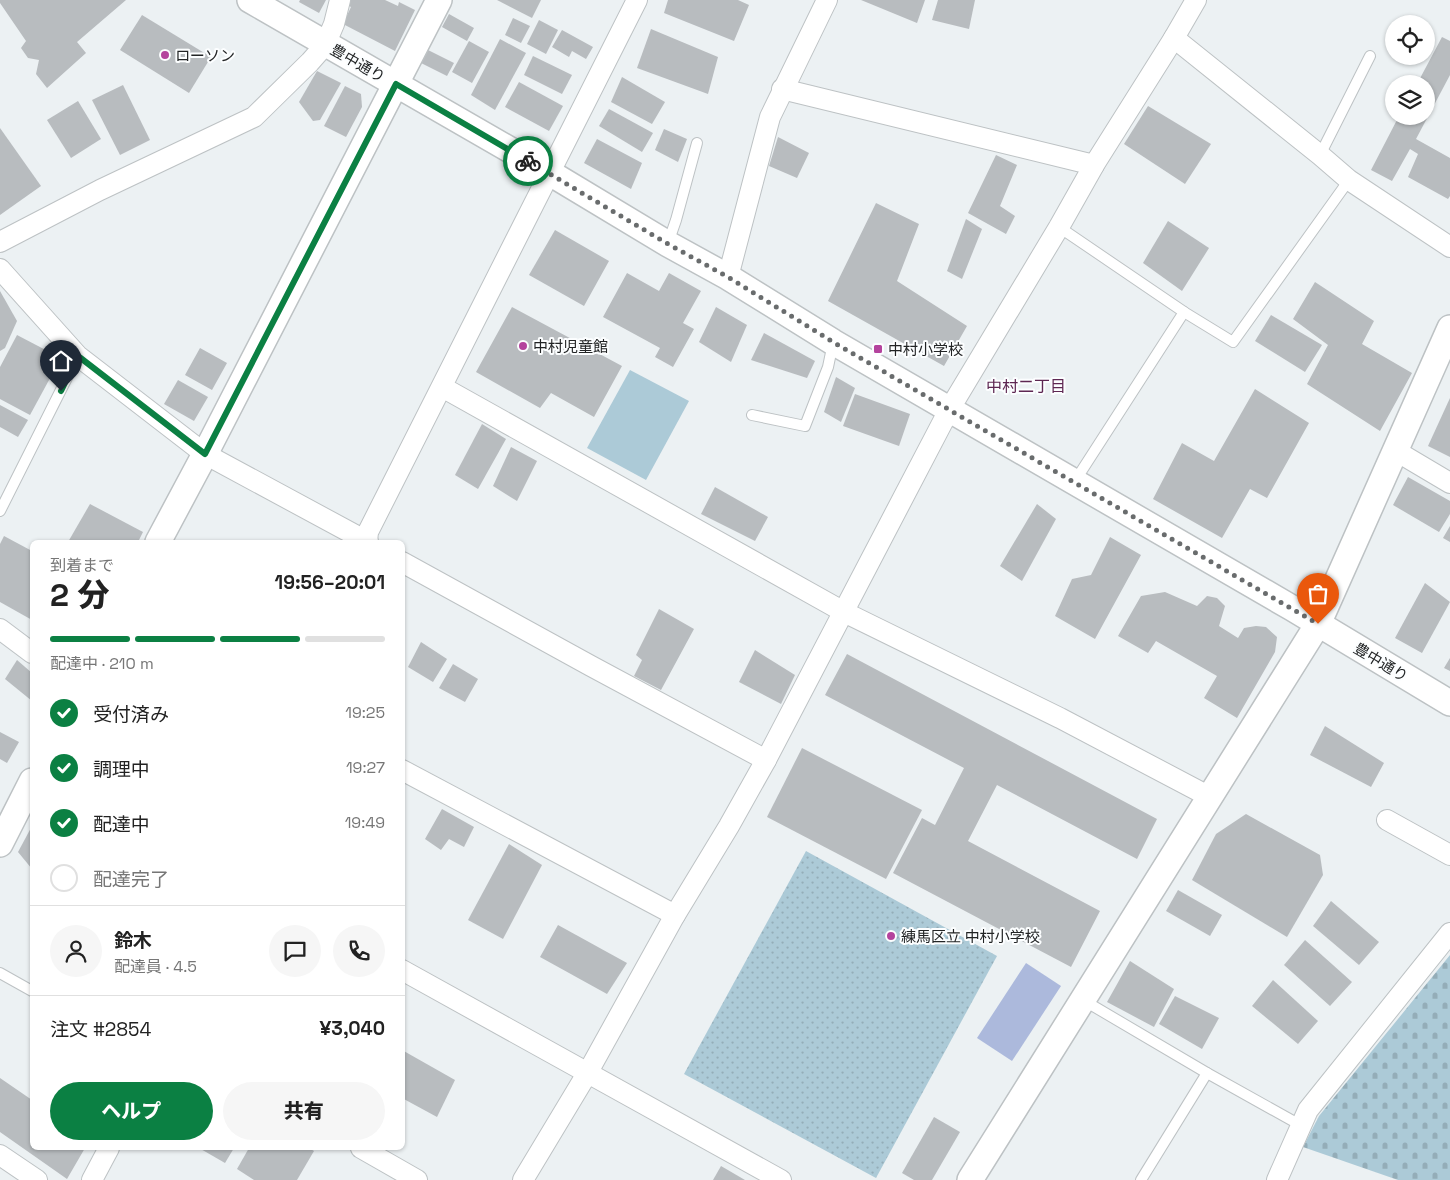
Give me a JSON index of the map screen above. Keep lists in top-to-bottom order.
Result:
{
  "streets": {
    "street": ["豊中通り"]
  },
  "districts": ["中村二丁目"],
  "places": {
    "other": ["ローソン", "中村児童館", "練馬区立 中村小学校"],
    "transit": ["中村小学校"]
  },
  "page": {
    "heading": ["2 分", "到着まで", "19:56–20:01"],
    "panel": [
      "鈴木",
      "配達員 · 4.5",
      "注文 #2854",
      "¥3,040"
    ],
    "bar": "配達中 · 210 m",
    "list": [
      ["受付済み", "19:25"],
      ["調理中", "19:27"],
      ["配達中", "19:49"],
      "配達完了"
    ],
    "buttons": ["ヘルプ", "共有"]
  }
}
